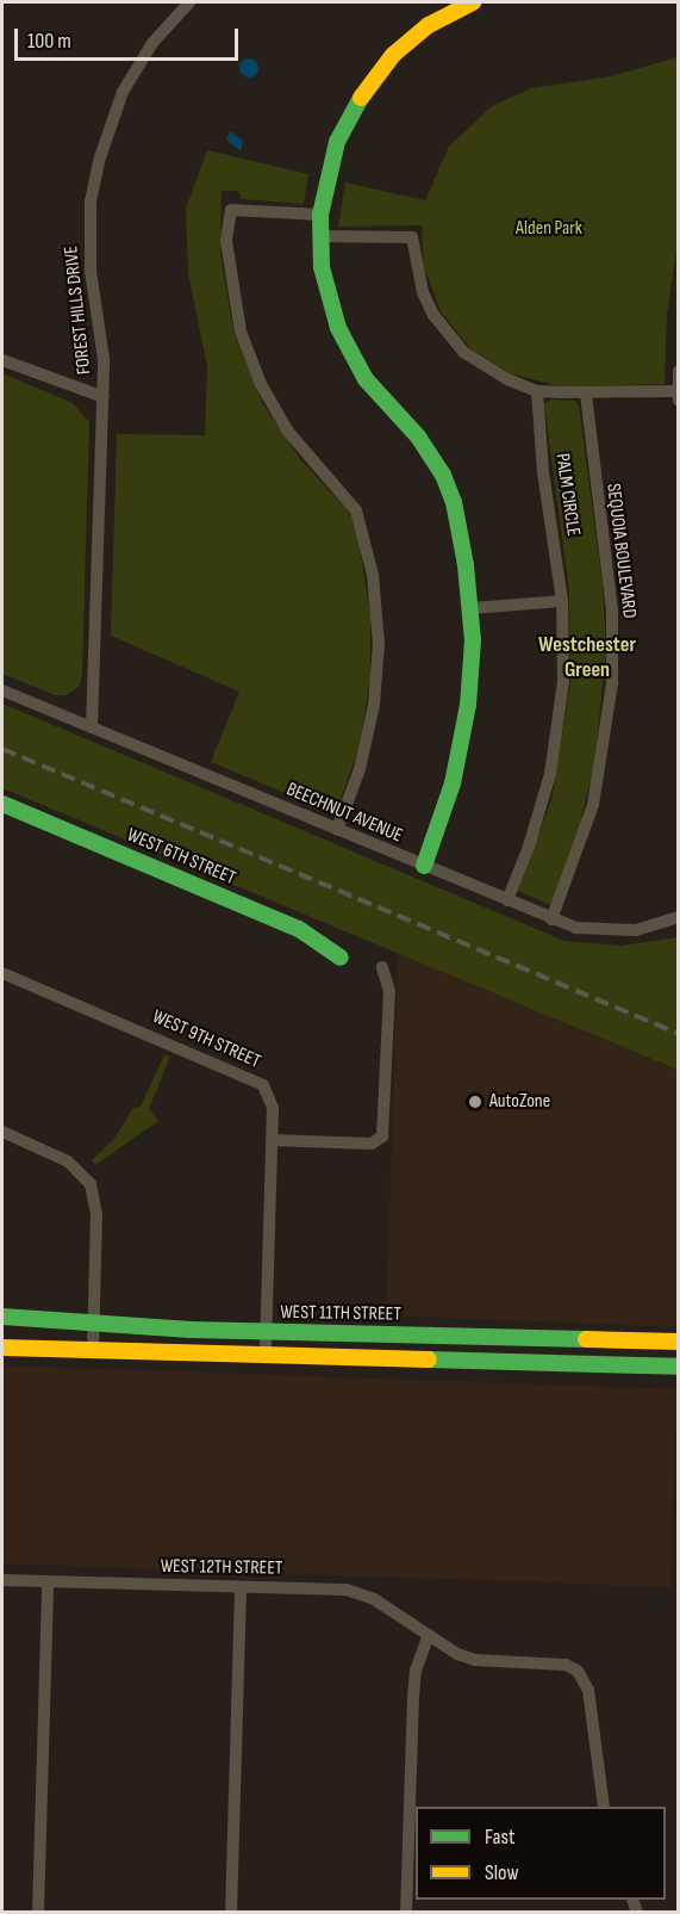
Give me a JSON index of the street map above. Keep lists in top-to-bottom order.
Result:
{
  "streets": {
    "main road": ["WEST 6TH STREET", "WEST 11TH STREET"],
    "street": [
      "FOREST HILLS DRIVE",
      "PALM CIRCLE",
      "SEQUOIA BOULEVARD",
      "BEECHNUT AVENUE",
      "WEST 9TH STREET",
      "WEST 12TH STREET"
    ]
  },
  "crossings": [
    ["FOREST HILLS DRIVE", "BEECHNUT AVENUE"],
    ["PALM CIRCLE", "BEECHNUT AVENUE"],
    ["SEQUOIA BOULEVARD", "BEECHNUT AVENUE"],
    ["WEST 9TH STREET", "WEST 11TH STREET"]
  ],
  "districts": ["Westchester Green"],
  "parks": ["Alden Park"],
  "places": ["AutoZone"],
  "legend": ["Fast", "Slow"],
  "scale_bar": "100 m"
}
